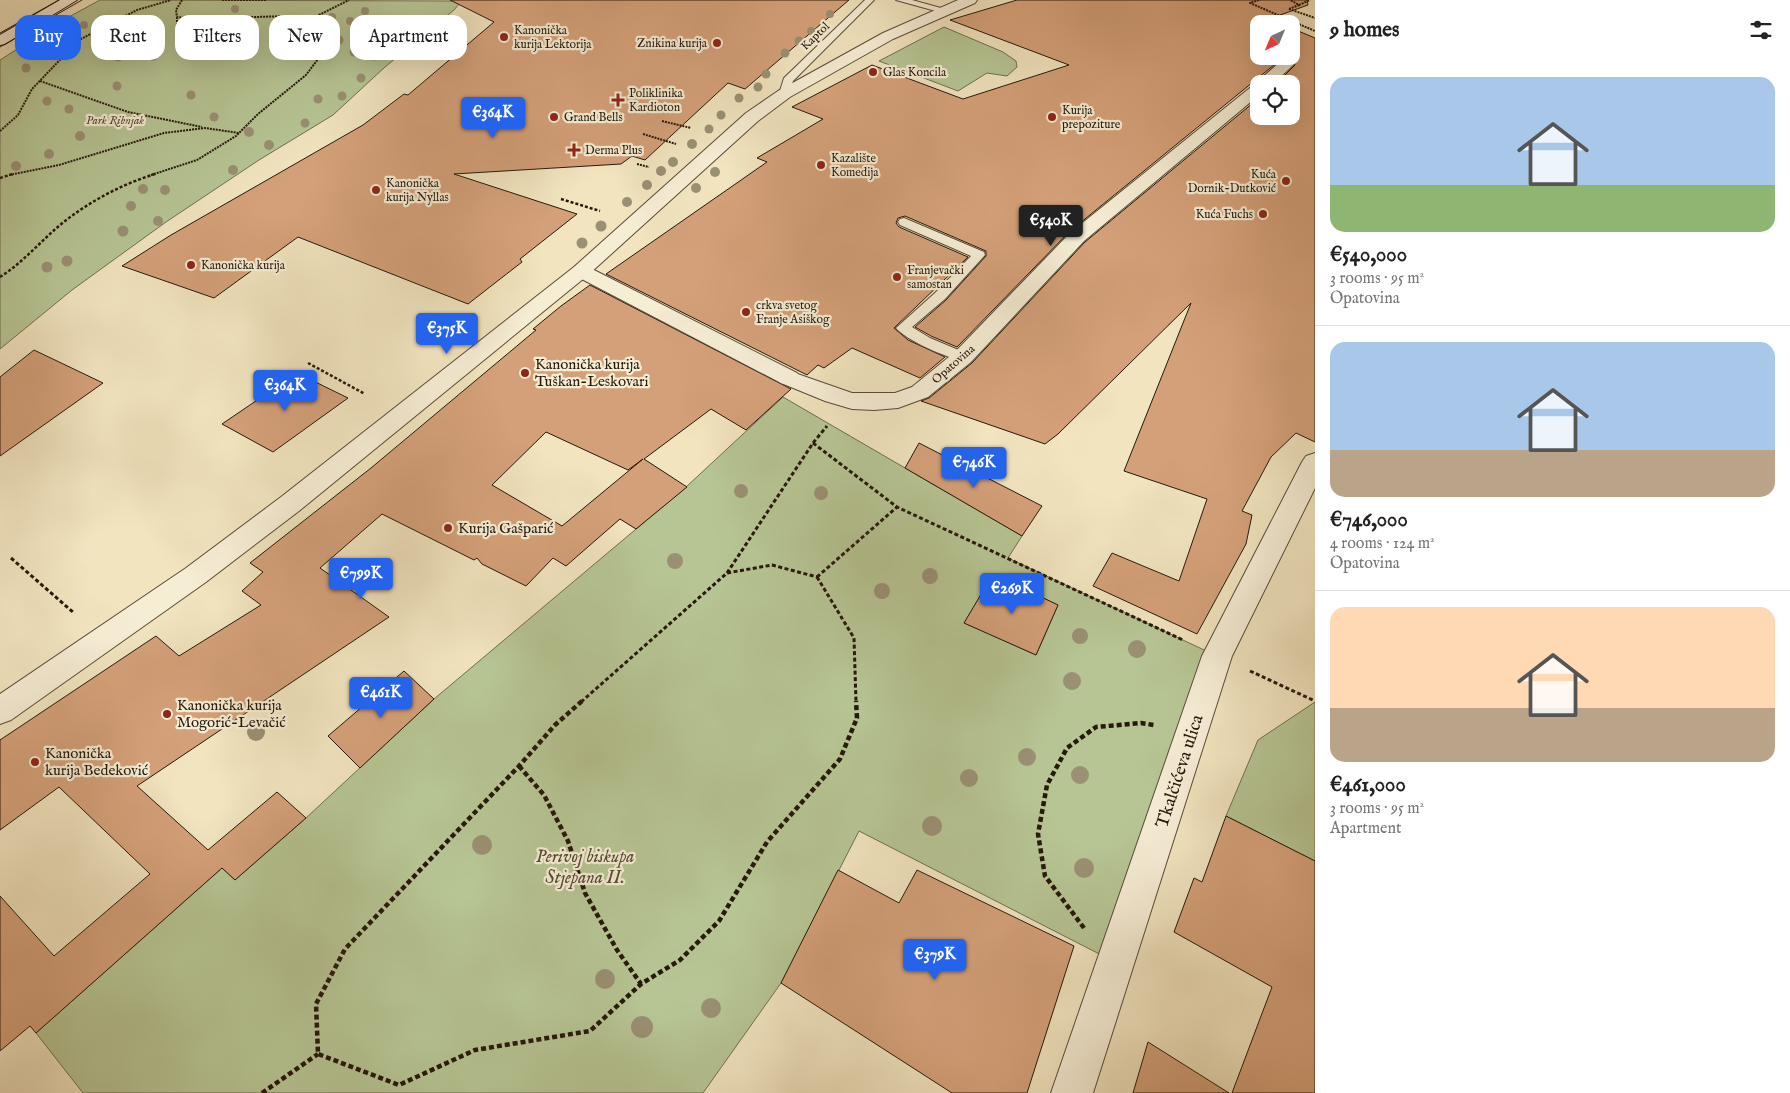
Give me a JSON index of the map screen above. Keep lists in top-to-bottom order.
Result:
{
  "streets": {
    "street": ["Opatovina", "Tkalčićeva ulica"],
    "lane": ["Kaptol"]
  },
  "parks": ["Park Ribnjak", "Perivoj biskupa Stjepana II."],
  "places": {
    "other": [
      "Kanonička kurija Lektorija",
      "Znikina kurija",
      "Glas Koncila",
      "Grand Bells",
      "Kurija prepoziture",
      "Kazalište Komedija",
      "Kuća Dornik-Dutković",
      "Kanonička kurija Nyllas",
      "Kuća Fuchs",
      "Kanonička kurija",
      "Franjevački samostan",
      "crkva svetog Franje Asiškog",
      "Kanonička kurija Tuškan-Leskovari",
      "Kurija Gašparić",
      "Kanonička kurija Mogorić-Levačić",
      "Kanonička kurija Bedeković"
    ],
    "health": ["Poliklinika Kardioton", "Derma Plus"]
  },
  "north": "bottom left",
  "page": {
    "heading": "9 homes",
    "chip": [
      "Buy",
      "Rent",
      "Filters",
      "New",
      "Apartment"
    ],
    "list": [
      {
        "name": "€540,000",
        "note": "3 rooms · 95 m² · Opatovina"
      },
      {
        "name": "€746,000",
        "note": "4 rooms · 124 m² · Opatovina"
      },
      {
        "name": "€461,000",
        "note": "3 rooms · 95 m² · Apartment"
      }
    ],
    "price": [
      "€364K",
      "€540K",
      "€375K",
      "€364K",
      "€746K",
      "€799K",
      "€269K",
      "€461K",
      "€379K"
    ]
  }
}
